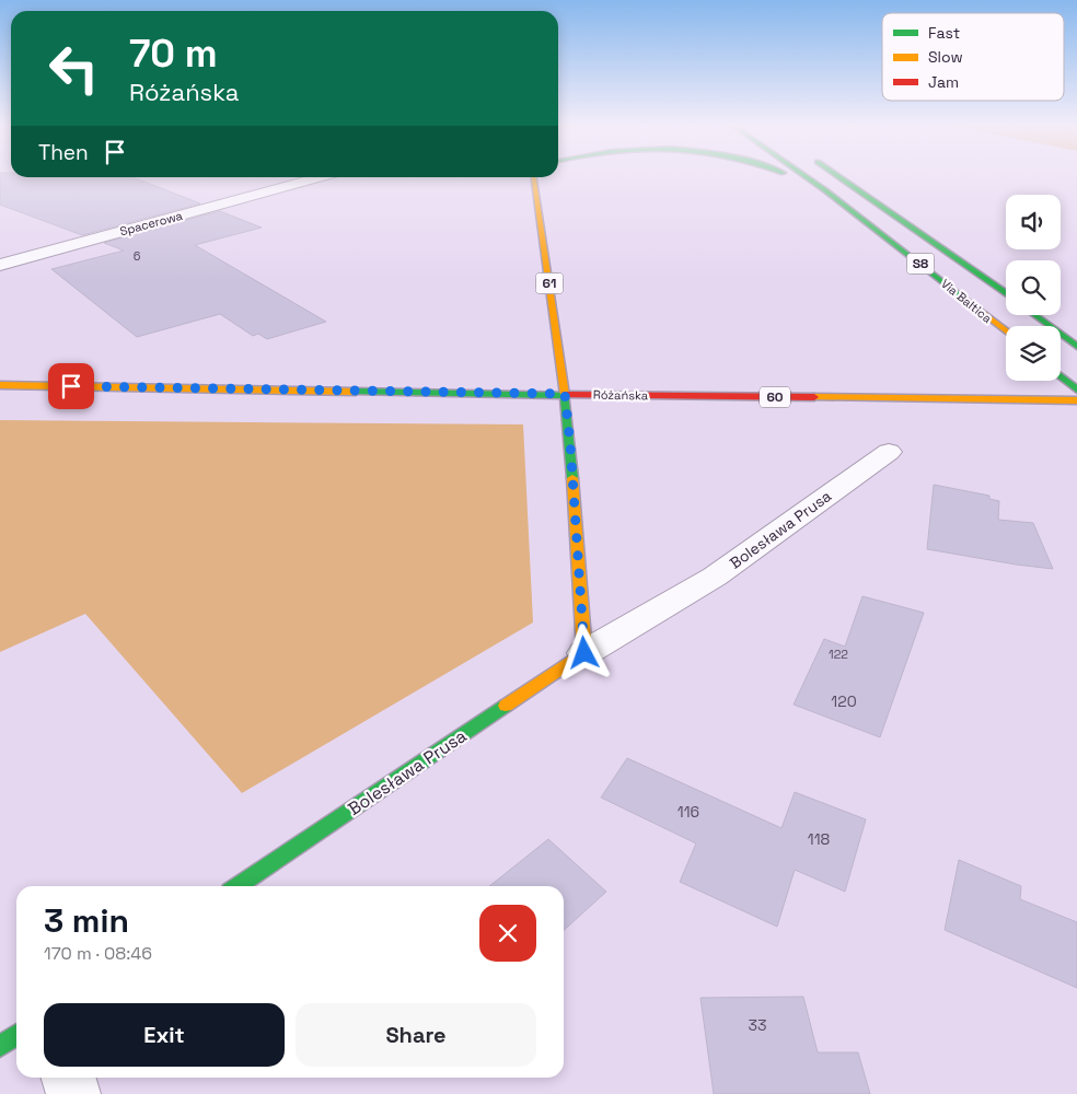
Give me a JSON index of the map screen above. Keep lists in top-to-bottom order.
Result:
{
  "streets": {
    "main road": [
      "S8",
      "61",
      "Via Baltica",
      "Różańska",
      "60",
      "Bolesława Prusa"
    ],
    "street": ["Spacerowa"]
  },
  "crossings": [
    ["61", "Różańska"]
  ],
  "house_numbers": [
    "6",
    "122",
    "120",
    "116",
    "118",
    "33"
  ],
  "legend": ["Fast", "Slow", "Jam"],
  "page": {
    "turn": ["70 m", "Różańska"],
    "then": "Then",
    "heading": ["3 min", "170 m · 08:46"],
    "buttons": ["Exit", "Share"]
  }
}
